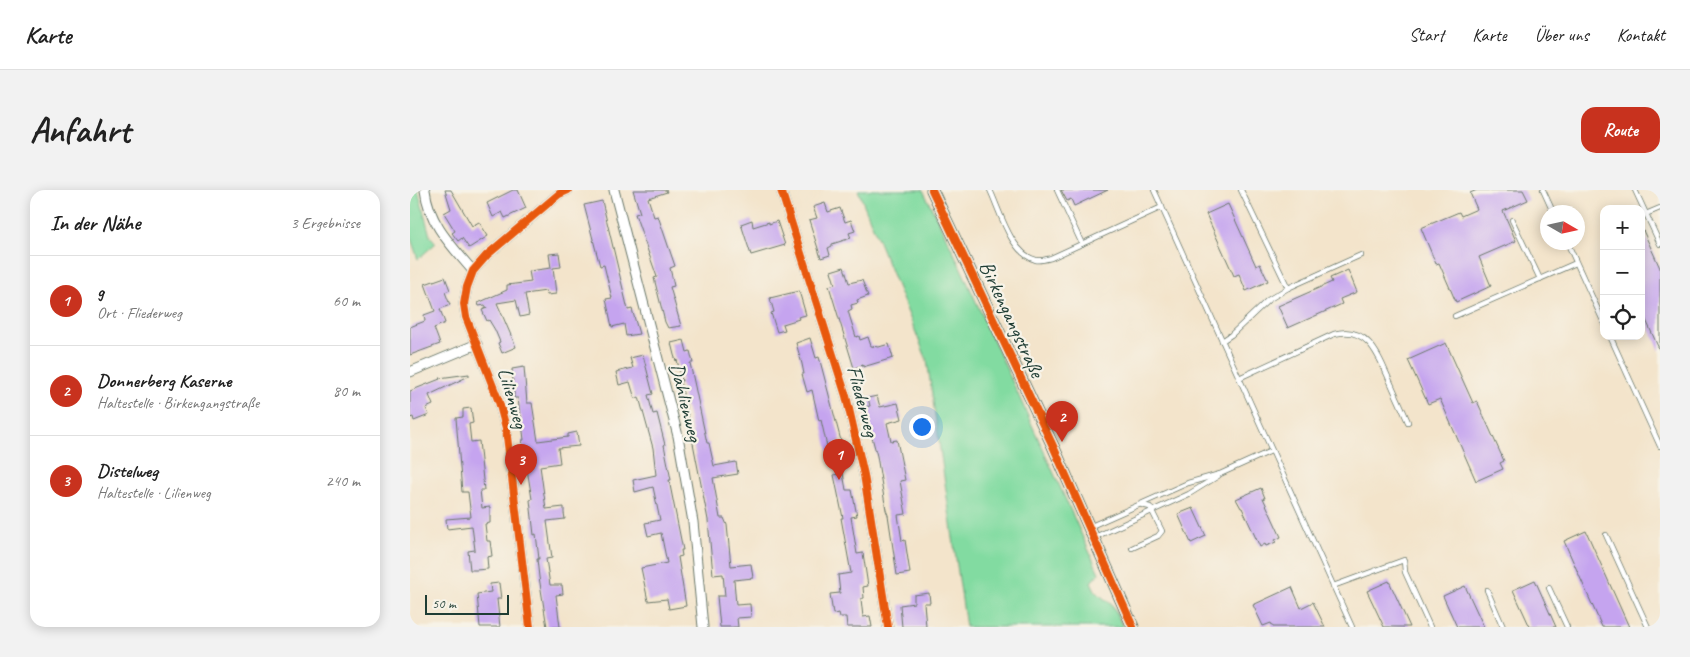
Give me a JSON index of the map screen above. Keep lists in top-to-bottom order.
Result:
{
  "streets": {
    "street": [
      "Birkengangstraße",
      "Lilienweg",
      "Fliederweg",
      "Dahlienweg"
    ]
  },
  "scale_bar": "50 m",
  "north": "right",
  "page": {
    "header": "Karte",
    "nav": [
      "Start",
      "Karte",
      "Über uns",
      "Kontakt"
    ],
    "buttons": "Route",
    "title": "Anfahrt",
    "heading": ["In der Nähe", "3 Ergebnisse"],
    "map_buttons": ["+", "−"],
    "list": [
      {
        "mark": "1",
        "name": "g",
        "note": "Ort · Fliederweg",
        "value": "60 m"
      },
      {
        "mark": "2",
        "name": "Donnerberg Kaserne",
        "note": "Haltestelle · Birkengangstraße",
        "value": "80 m"
      },
      {
        "mark": "3",
        "name": "Distelweg",
        "note": "Haltestelle · Lilienweg",
        "value": "240 m"
      }
    ],
    "pins": ["2", "1", "3"],
    "scale": "50 m"
  }
}
